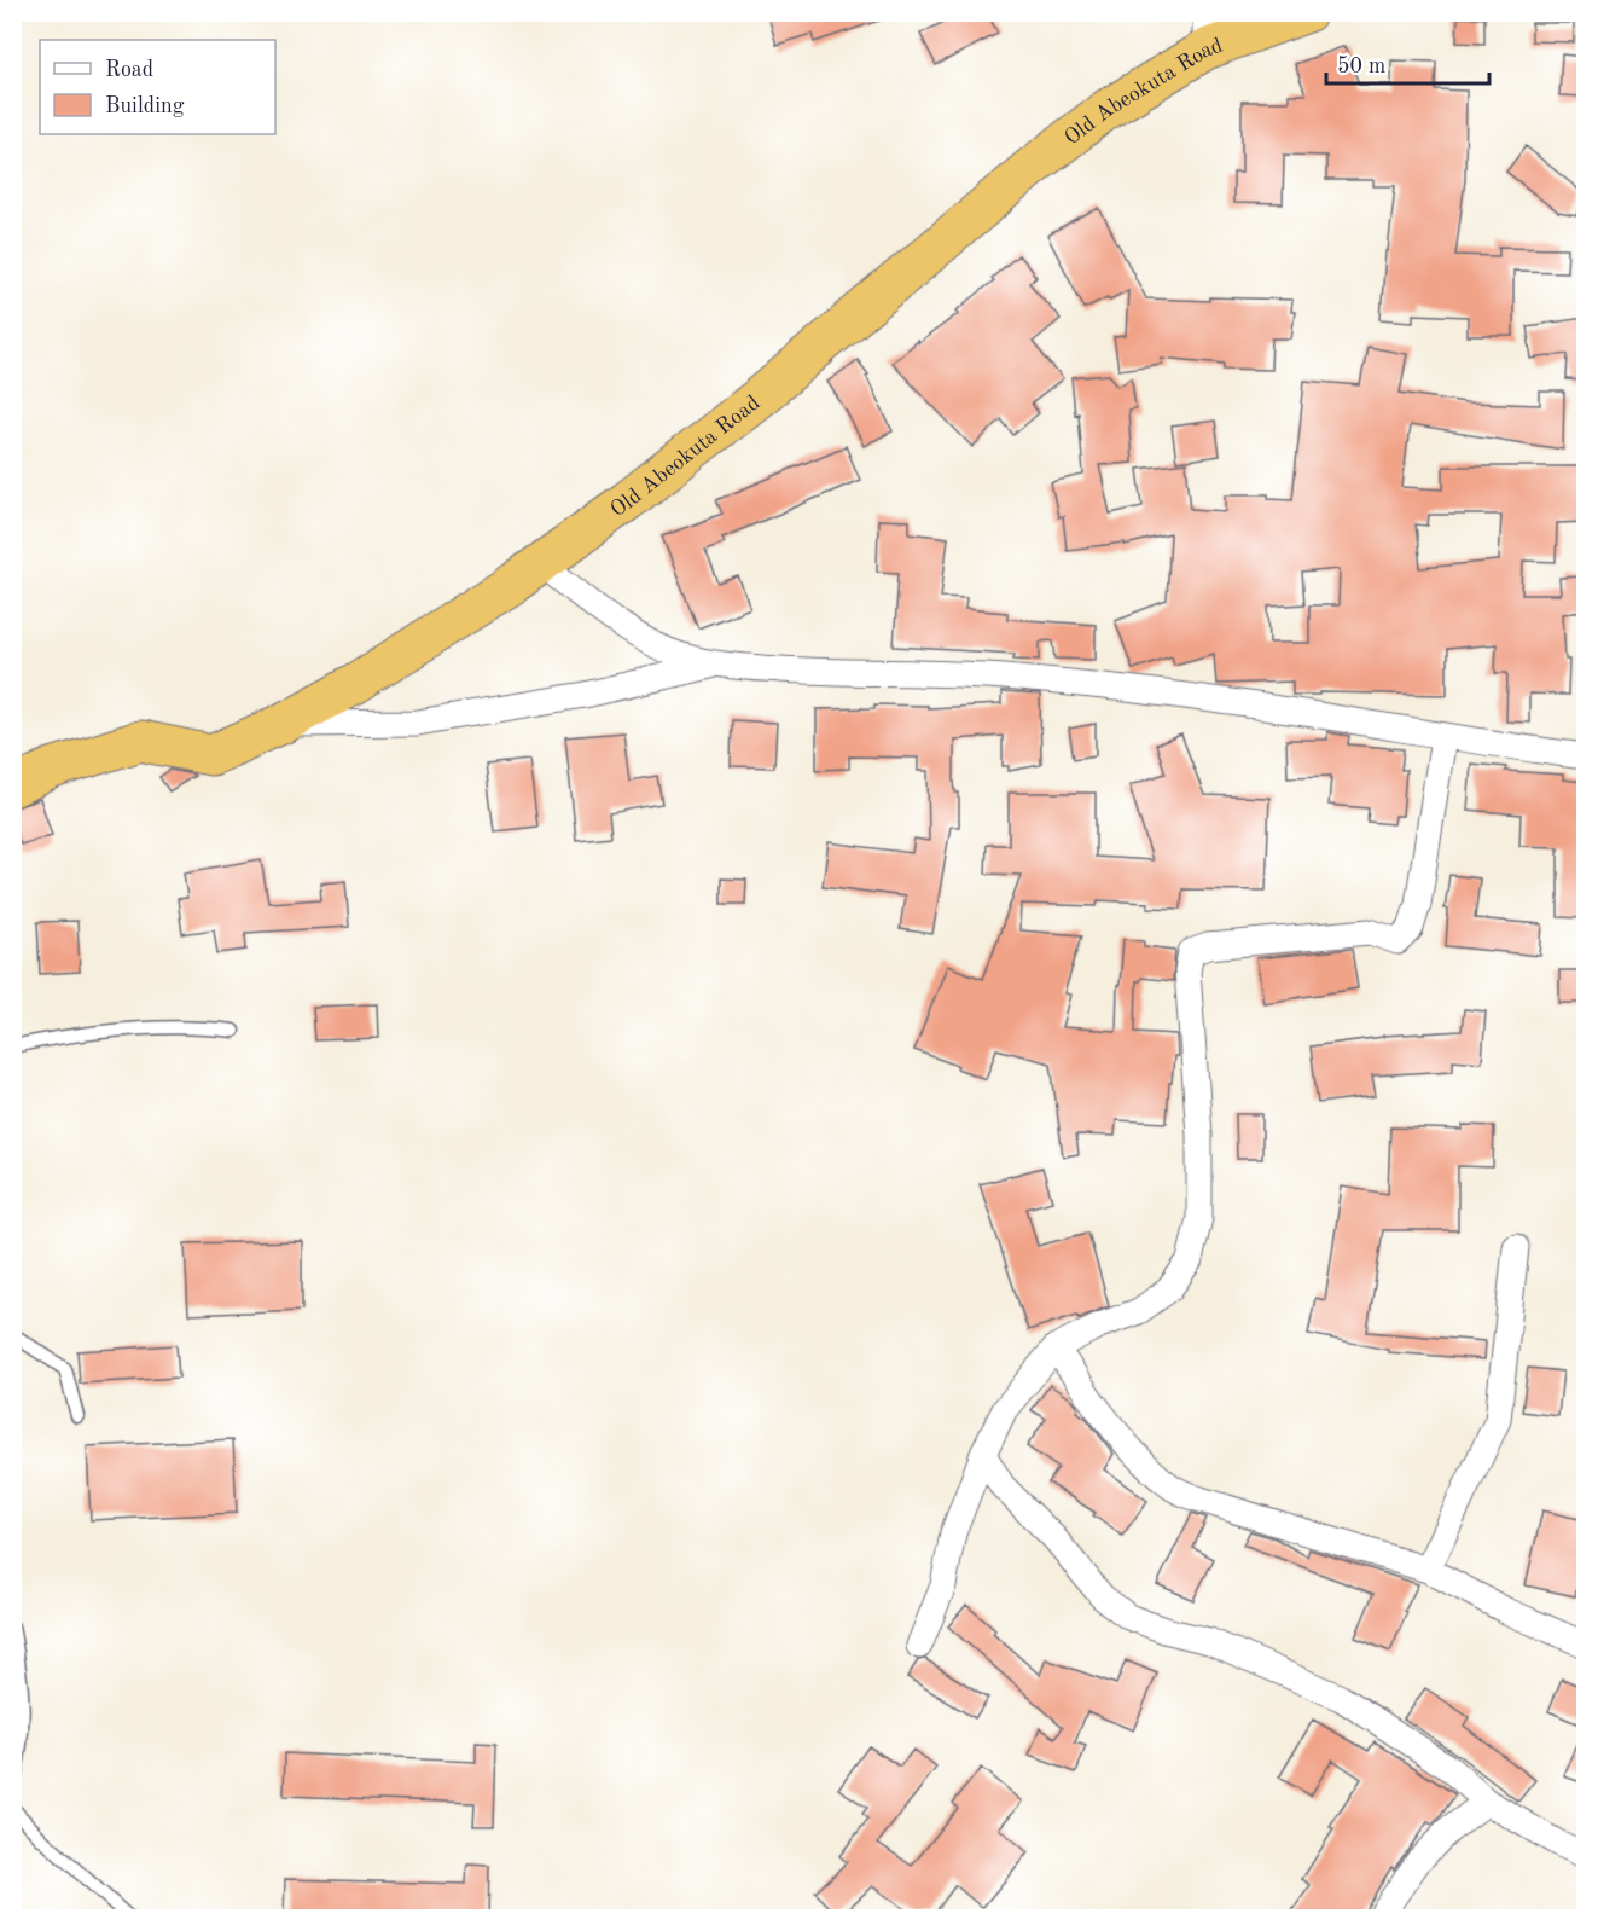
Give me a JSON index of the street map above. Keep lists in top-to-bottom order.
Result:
{
  "streets": {
    "highway": ["Old Abeokuta Road"]
  },
  "legend": ["Road", "Building"],
  "scale_bar": "50 m"
}
